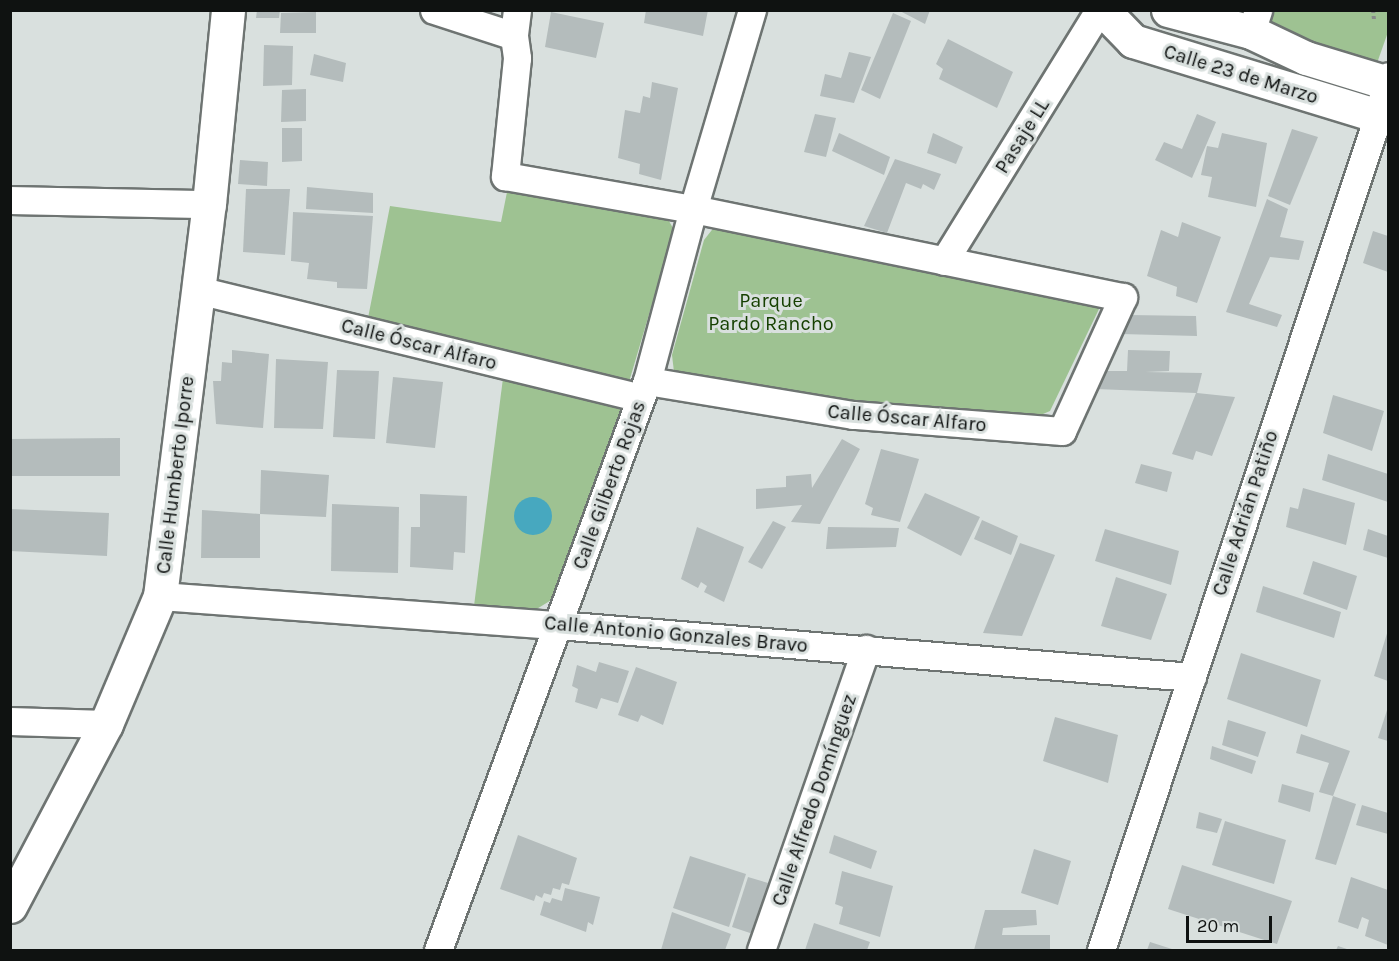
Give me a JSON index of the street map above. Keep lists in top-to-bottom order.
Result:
{
  "streets": {
    "street": [
      "Calle 23 de Marzo",
      "Pasaje LL",
      "Calle Óscar Alfaro",
      "Calle Humberto Iporre",
      "Calle Gilberto Rojas",
      "Calle Adrián Patiño",
      "Calle Antonio Gonzales Bravo",
      "Calle Alfredo Domínguez"
    ]
  },
  "crossings": [
    ["Calle 23 de Marzo", "Pasaje LL"],
    ["Calle 23 de Marzo", "Calle Adrián Patiño"],
    ["Pasaje LL", "Calle Óscar Alfaro"],
    ["Calle Óscar Alfaro", "Calle Humberto Iporre"],
    ["Calle Óscar Alfaro", "Calle Gilberto Rojas"],
    ["Calle Humberto Iporre", "Calle Antonio Gonzales Bravo"],
    ["Calle Gilberto Rojas", "Calle Antonio Gonzales Bravo"],
    ["Calle Adrián Patiño", "Calle Antonio Gonzales Bravo"],
    ["Calle Antonio Gonzales Bravo", "Calle Alfredo Domínguez"]
  ],
  "parks": ["Parque Pardo Rancho"],
  "scale_bar": "20 m"
}
